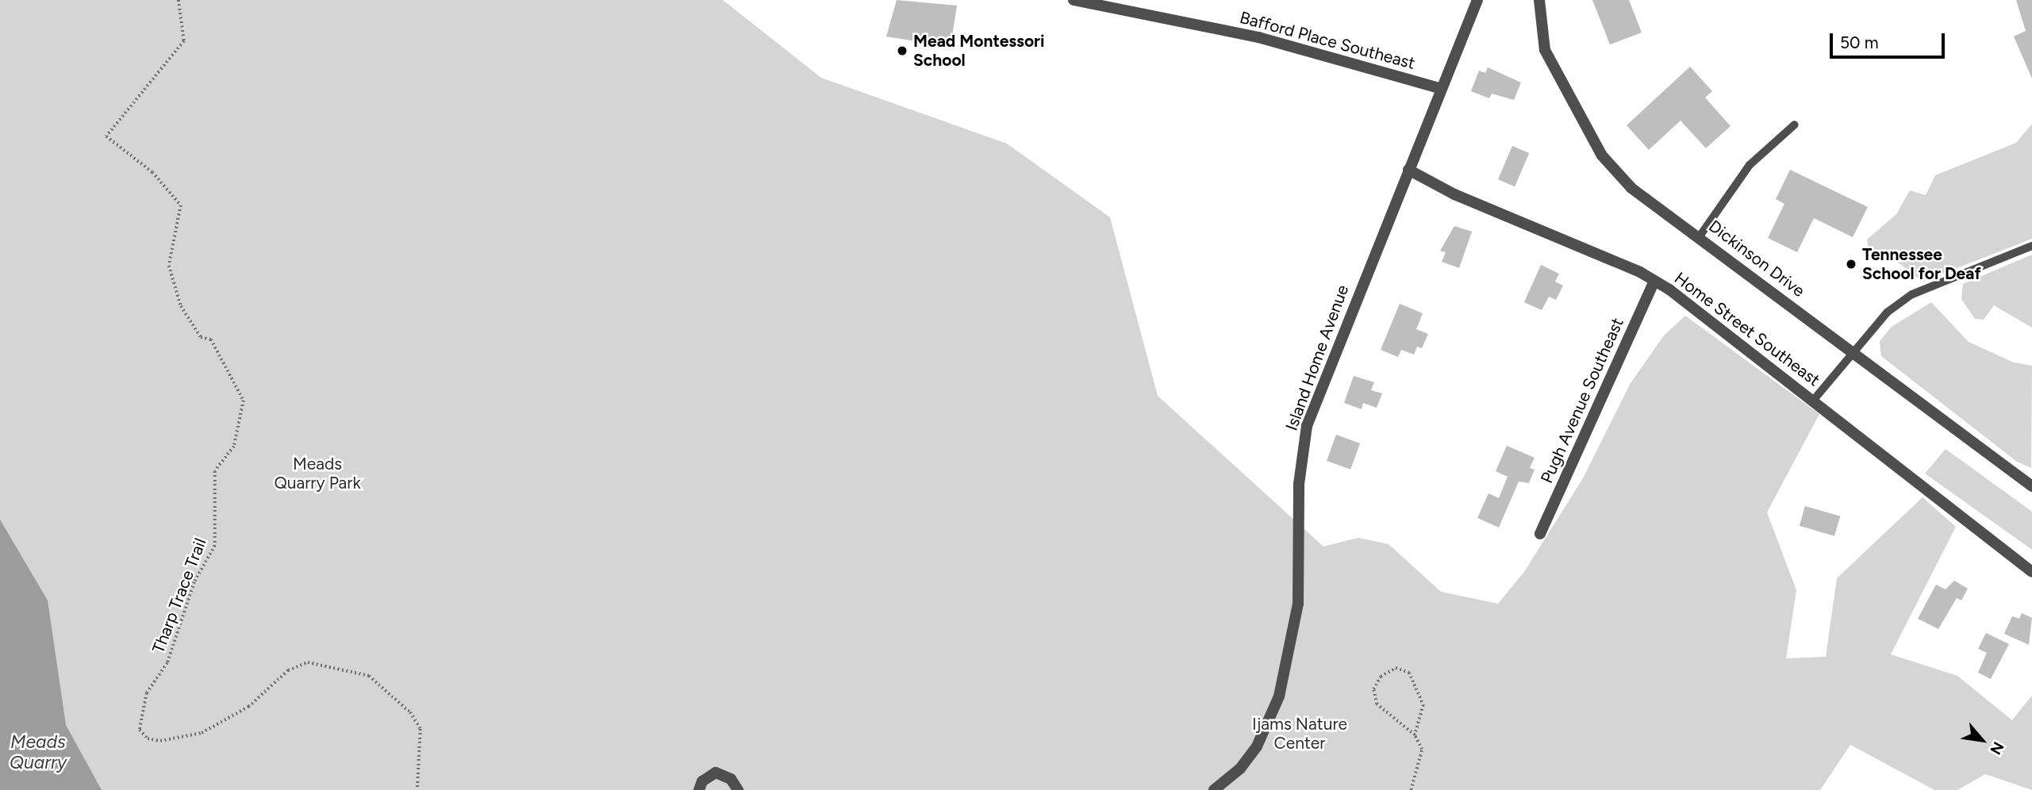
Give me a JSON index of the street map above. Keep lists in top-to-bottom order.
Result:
{
  "streets": {
    "street": [
      "Bafford Place Southeast",
      "Dickinson Drive",
      "Home Street Southeast",
      "Island Home Avenue",
      "Pugh Avenue Southeast"
    ],
    "path": ["Tharp Trace Trail"]
  },
  "crossings": [
    ["Bafford Place Southeast", "Island Home Avenue"],
    ["Home Street Southeast", "Island Home Avenue"],
    ["Home Street Southeast", "Pugh Avenue Southeast"]
  ],
  "water": ["Meads Quarry"],
  "parks": ["Meads Quarry Park", "Ijams Nature Center"],
  "places": ["Mead Montessori School", "Tennessee School for Deaf"],
  "scale_bar": "50 m",
  "north": "bottom right"
}
